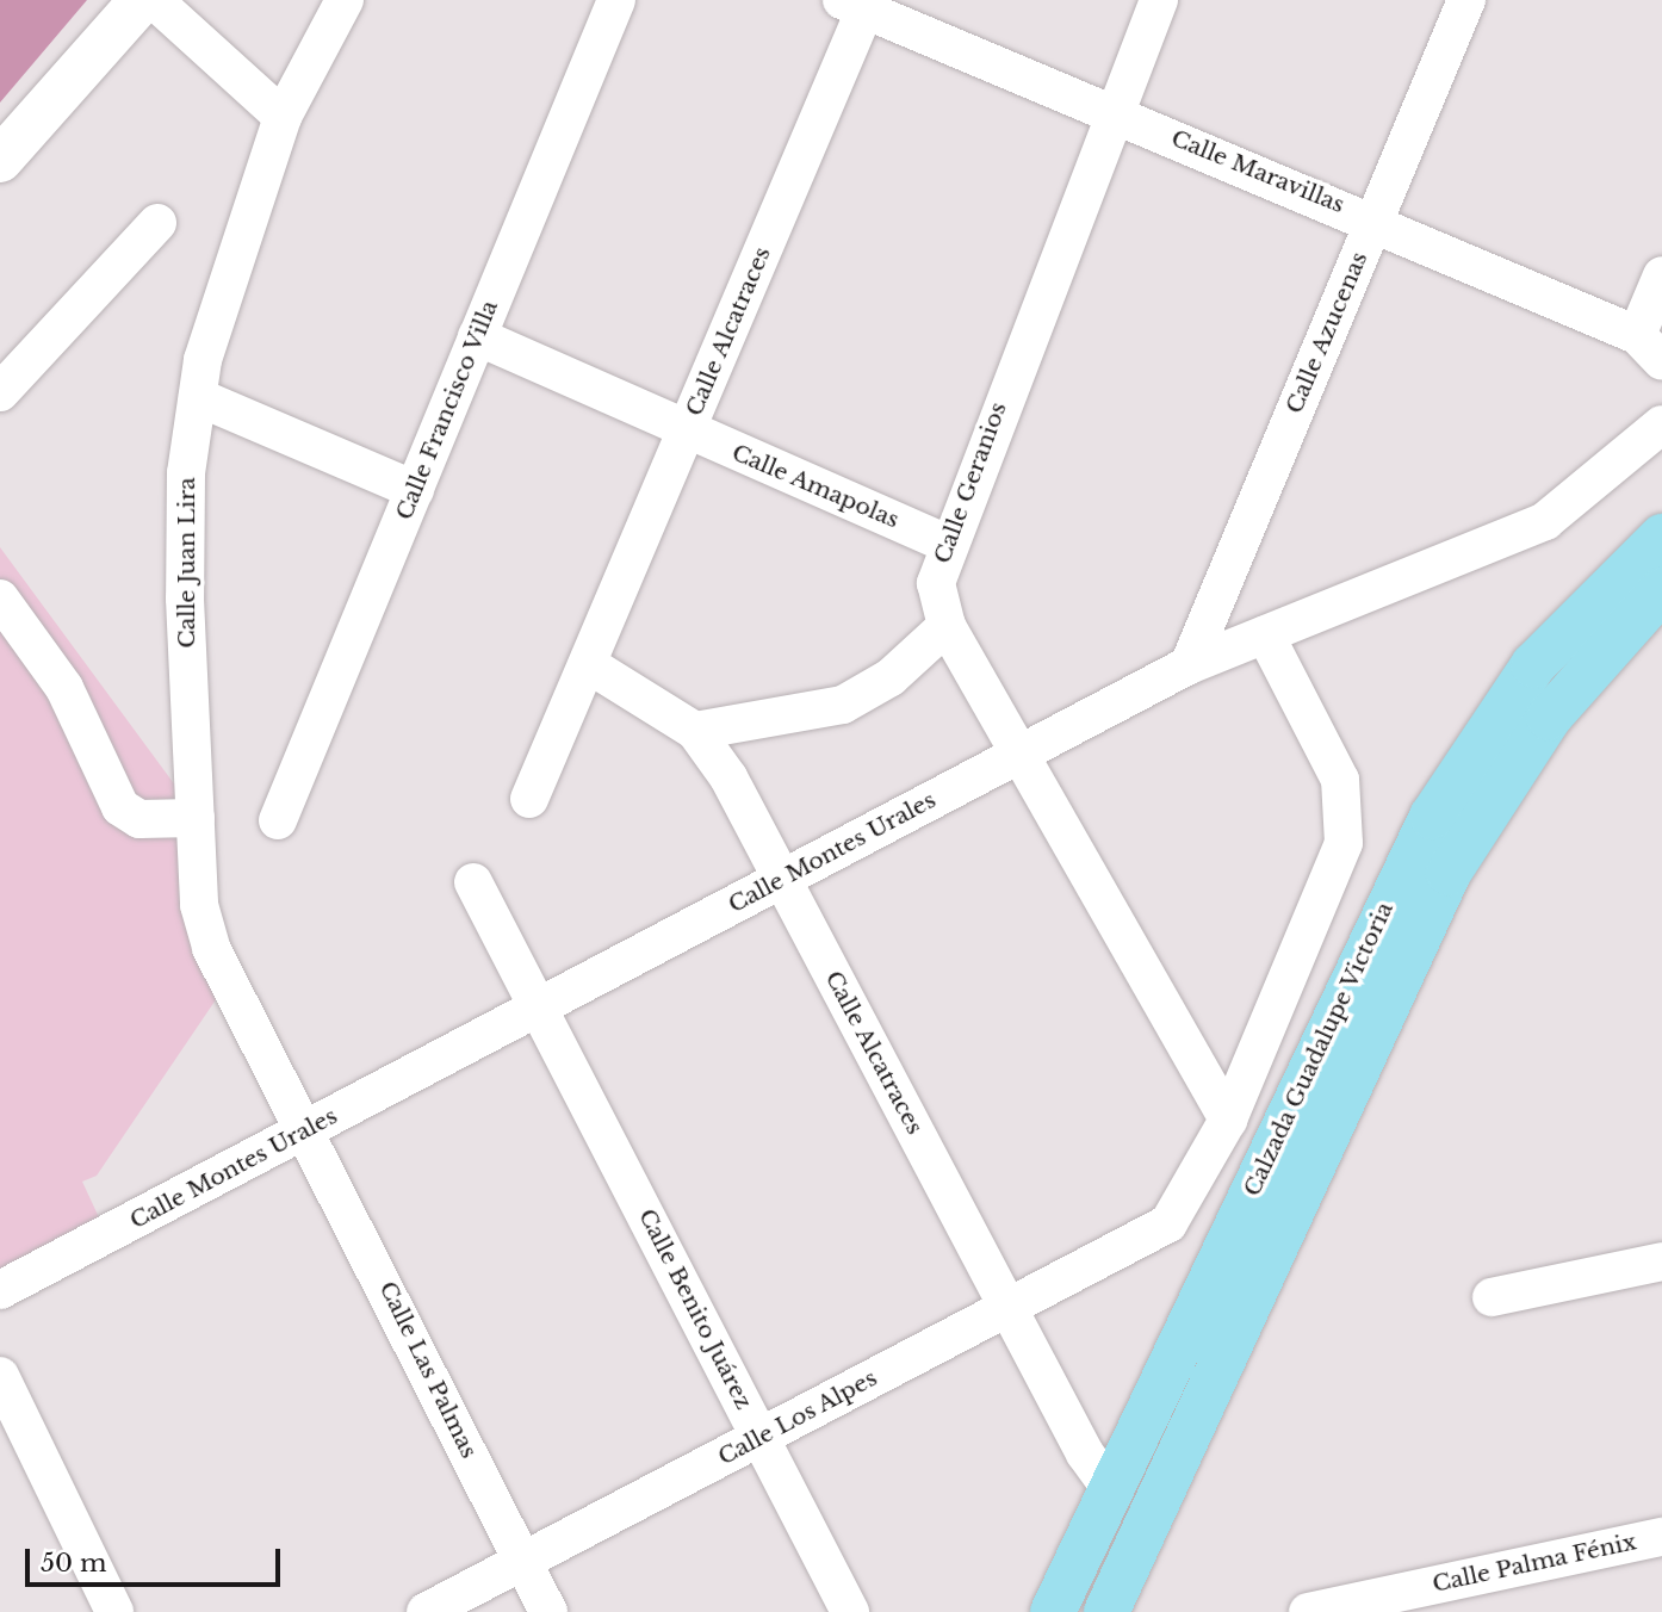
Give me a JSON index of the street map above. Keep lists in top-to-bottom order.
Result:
{
  "streets": {
    "main road": ["Calzada Guadalupe Victoria"],
    "street": [
      "Calle Maravillas",
      "Calle Alcatraces",
      "Calle Azucenas",
      "Calle Francisco Villa",
      "Calle Geranios",
      "Calle Amapolas",
      "Calle Juan Lira",
      "Calle Montes Urales",
      "Calle Benito Juárez",
      "Calle Las Palmas",
      "Calle Los Alpes",
      "Calle Palma Fénix"
    ]
  },
  "crossings": [
    ["Calle Maravillas", "Calle Alcatraces"],
    ["Calle Maravillas", "Calle Azucenas"],
    ["Calle Maravillas", "Calle Geranios"],
    ["Calle Alcatraces", "Calle Amapolas"],
    ["Calle Alcatraces", "Calle Montes Urales"],
    ["Calle Alcatraces", "Calzada Guadalupe Victoria"],
    ["Calle Alcatraces", "Calle Los Alpes"],
    ["Calle Azucenas", "Calle Montes Urales"],
    ["Calle Francisco Villa", "Calle Amapolas"],
    ["Calle Geranios", "Calle Amapolas"],
    ["Calle Geranios", "Calle Montes Urales"],
    ["Calle Geranios", "Calle Los Alpes"],
    ["Calle Juan Lira", "Calle Montes Urales"],
    ["Calle Juan Lira", "Calle Las Palmas"],
    ["Calle Montes Urales", "Calle Benito Juárez"],
    ["Calle Montes Urales", "Calle Las Palmas"],
    ["Calle Benito Juárez", "Calle Los Alpes"],
    ["Calle Las Palmas", "Calle Los Alpes"]
  ],
  "scale_bar": "50 m"
}
